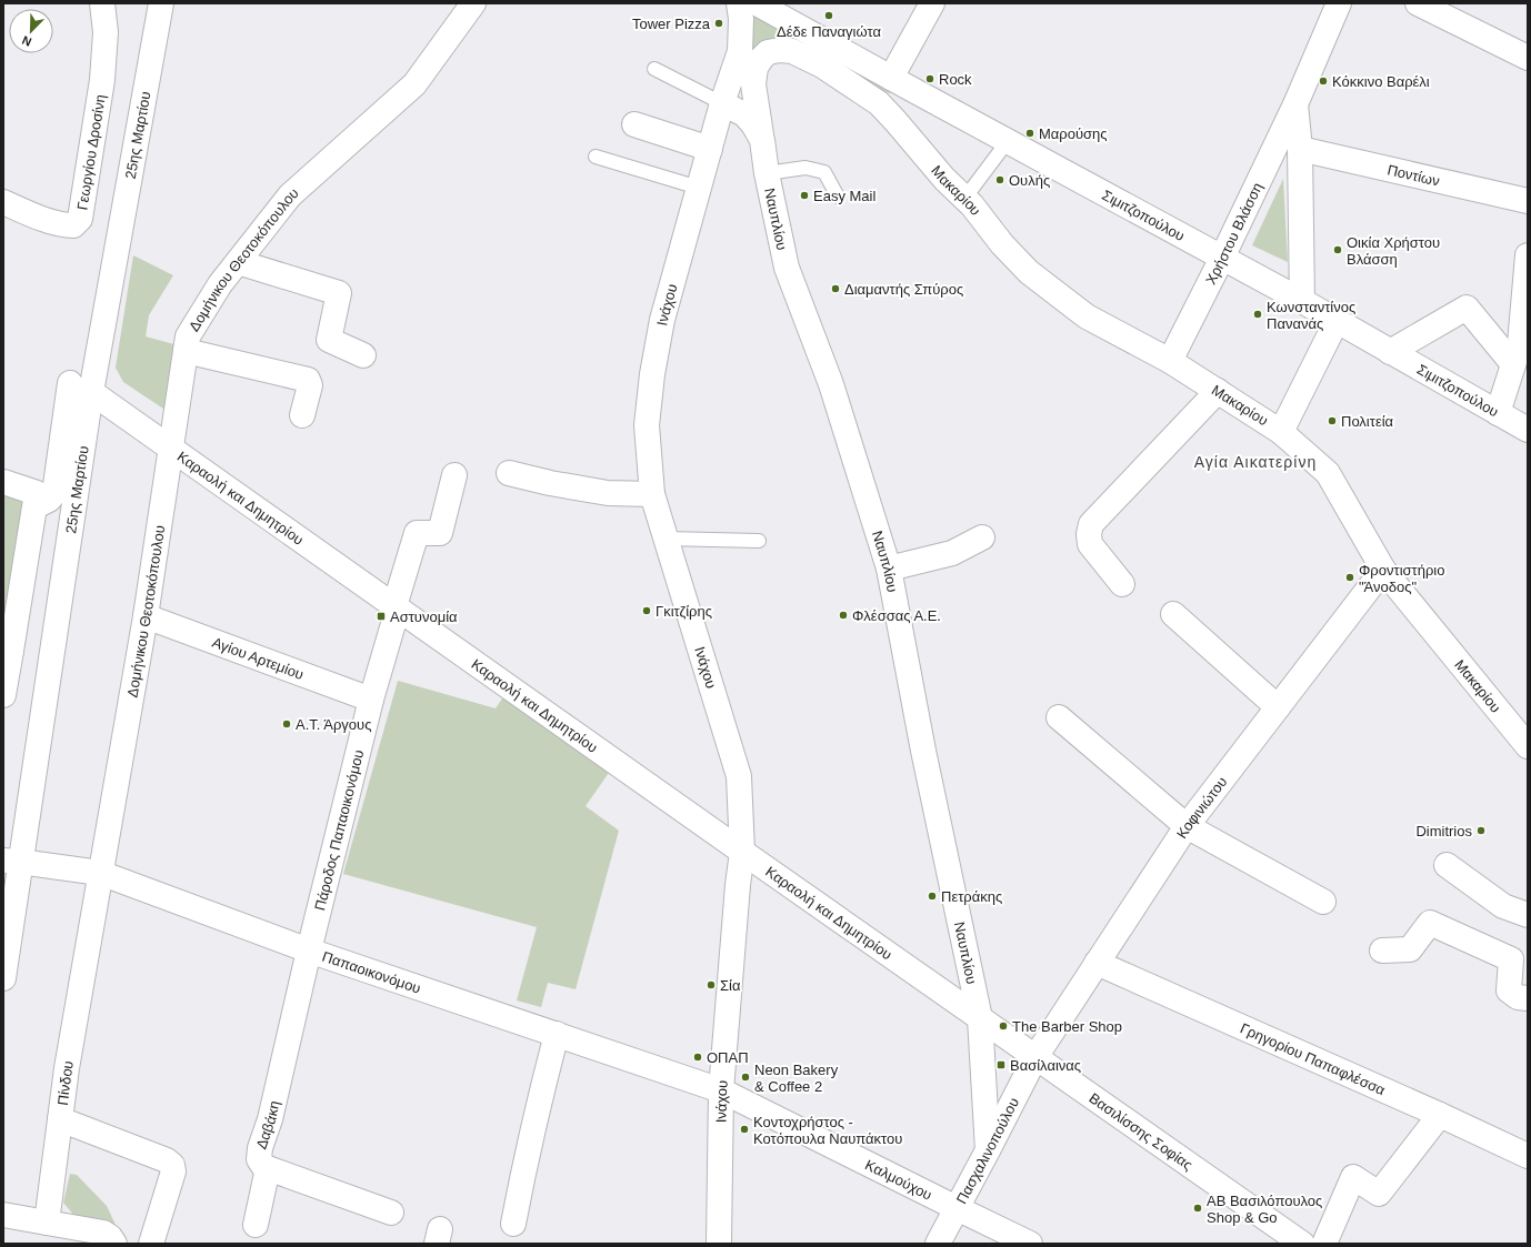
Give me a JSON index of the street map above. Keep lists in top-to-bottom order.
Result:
{
  "streets": {
    "street": [
      "25ης Μαρτίου",
      "Γεωργίου Δροσίνη",
      "Ποντίων",
      "Μακαρίου",
      "Σιμιτζοπούλου",
      "Ναυπλίου",
      "Χρήστου Βλάσση",
      "Δομήνικου Θεοτοκόπουλου",
      "Ινάχου",
      "Καραολή και Δημητρίου",
      "Αγίου Αρτεμίου",
      "Κοφινιώτου",
      "Πάροδος Παπαοικονόμου",
      "Παπαοικονόμου",
      "Γρηγορίου Παπαφλέσσα",
      "Πίνδου",
      "Δαβάκη",
      "Βασιλίσσης Σοφίας",
      "Πασχαλινοπούλου",
      "Καλμούχου"
    ]
  },
  "crossings": [
    ["25ης Μαρτίου", "Καραολή και Δημητρίου"],
    ["25ης Μαρτίου", "Παπαοικονόμου"],
    ["Ποντίων", "Χρήστου Βλάσση"],
    ["Μακαρίου", "Ναυπλίου"],
    ["Μακαρίου", "Χρήστου Βλάσση"],
    ["Μακαρίου", "Κοφινιώτου"],
    ["Σιμιτζοπούλου", "Χρήστου Βλάσση"],
    ["Ναυπλίου", "Ινάχου"],
    ["Ναυπλίου", "Καραολή και Δημητρίου"],
    ["Ναυπλίου", "Βασιλίσσης Σοφίας"],
    ["Ναυπλίου", "Πασχαλινοπούλου"],
    ["Δομήνικου Θεοτοκόπουλου", "Καραολή και Δημητρίου"],
    ["Δομήνικου Θεοτοκόπουλου", "Αγίου Αρτεμίου"],
    ["Δομήνικου Θεοτοκόπουλου", "Παπαοικονόμου"],
    ["Δομήνικου Θεοτοκόπουλου", "Πίνδου"],
    ["Ινάχου", "Καραολή και Δημητρίου"],
    ["Ινάχου", "Παπαοικονόμου"],
    ["Ινάχου", "Καλμούχου"],
    ["Καραολή και Δημητρίου", "Πάροδος Παπαοικονόμου"],
    ["Καραολή και Δημητρίου", "Βασιλίσσης Σοφίας"],
    ["Αγίου Αρτεμίου", "Πάροδος Παπαοικονόμου"],
    ["Κοφινιώτου", "Γρηγορίου Παπαφλέσσα"],
    ["Κοφινιώτου", "Βασιλίσσης Σοφίας"],
    ["Κοφινιώτου", "Πασχαλινοπούλου"],
    ["Πάροδος Παπαοικονόμου", "Παπαοικονόμου"],
    ["Πάροδος Παπαοικονόμου", "Δαβάκη"],
    ["Παπαοικονόμου", "Πίνδου"],
    ["Παπαοικονόμου", "Δαβάκη"],
    ["Παπαοικονόμου", "Καλμούχου"],
    ["Βασιλίσσης Σοφίας", "Πασχαλινοπούλου"],
    ["Πασχαλινοπούλου", "Καλμούχου"]
  ],
  "districts": ["Αγία Αικατερίνη"],
  "places": {
    "other": [
      "Δέδε Παναγιώτα",
      "Tower Pizza",
      "Rock",
      "Κόκκινο Βαρέλι",
      "Μαρούσης",
      "Ουλής",
      "Easy Mail",
      "Οικία Χρήστου Βλάσση",
      "Διαμαντής Σπύρος",
      "Κωνσταντίνος Πανανάς",
      "Πολιτεία",
      "Φροντιστήριο \"Άνοδος\"",
      "Γκιτζίρης",
      "Φλέσσας Α.Ε.",
      "Α.Τ. Άργους",
      "Dimitrios",
      "Πετράκης",
      "Σία",
      "The Barber Shop",
      "ΟΠΑΠ",
      "Neon Bakery & Coffee 2",
      "Κοντοχρήστος - Κοτόπουλα Ναυπάκτου",
      "ΑΒ Βασιλόπουλος Shop & Go"
    ],
    "transit": ["Αστυνομία", "Βασίλαινας"]
  },
  "north": "bottom left"
}
